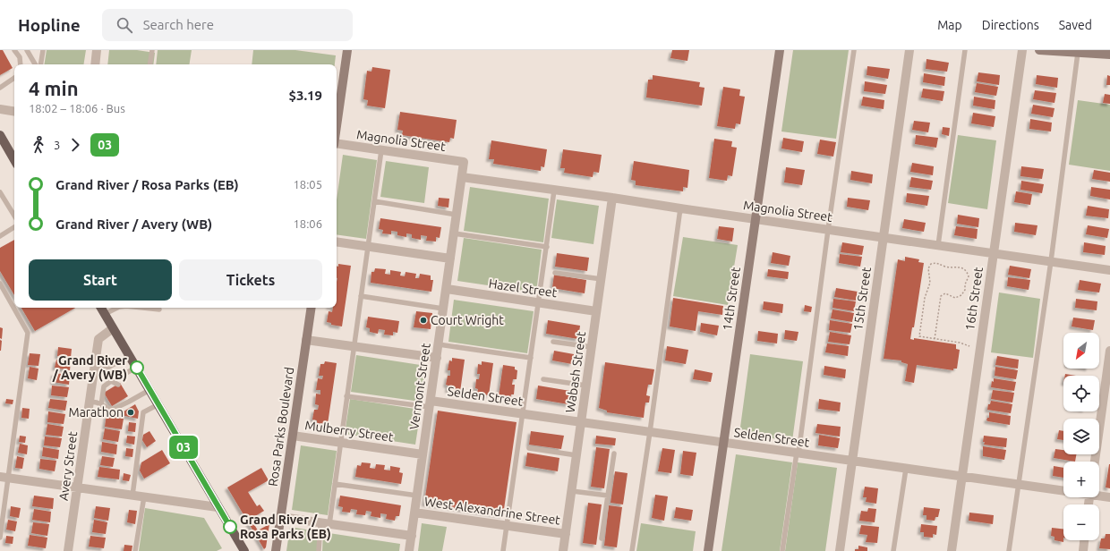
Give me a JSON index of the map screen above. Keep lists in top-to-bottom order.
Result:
{
  "streets": {
    "street": [
      "Magnolia Street",
      "Hazel Street",
      "14th Street",
      "15th Street",
      "16th Street",
      "Wabash Street",
      "Vermont Street",
      "Selden Street",
      "Rosa Parks Boulevard",
      "Mulberry Street",
      "Avery Street",
      "West Alexandrine Street"
    ]
  },
  "crossings": [
    ["Magnolia Street", "14th Street"],
    ["Magnolia Street", "15th Street"],
    ["Magnolia Street", "16th Street"],
    ["Magnolia Street", "Wabash Street"],
    ["Magnolia Street", "Vermont Street"],
    ["Hazel Street", "Wabash Street"],
    ["Hazel Street", "Vermont Street"],
    ["14th Street", "Selden Street"],
    ["15th Street", "Selden Street"],
    ["16th Street", "Selden Street"],
    ["Wabash Street", "Selden Street"],
    ["Wabash Street", "West Alexandrine Street"],
    ["Vermont Street", "Selden Street"],
    ["Vermont Street", "Mulberry Street"],
    ["Vermont Street", "West Alexandrine Street"],
    ["Rosa Parks Boulevard", "Mulberry Street"]
  ],
  "places": [
    "Court Wright",
    "Grand River / Avery (WB)",
    "Marathon",
    "Grand River / Rosa Parks (EB)"
  ],
  "lines": ["bus line 03"],
  "north": "bottom left",
  "page": {
    "header": "Hopline",
    "search": "Search here",
    "nav": ["Map", "Directions", "Saved"],
    "on_map": "03",
    "heading": ["4 min", "18:02 – 18:06 · Bus", "$3.19"],
    "legs": ["3", "03"],
    "list": [
      {
        "name": "Grand River / Rosa Parks (EB)",
        "value": "18:05"
      },
      {
        "name": "Grand River / Avery (WB)",
        "value": "18:06"
      }
    ],
    "buttons": ["Start", "Tickets"],
    "map_buttons": ["+", "−"]
  }
}
